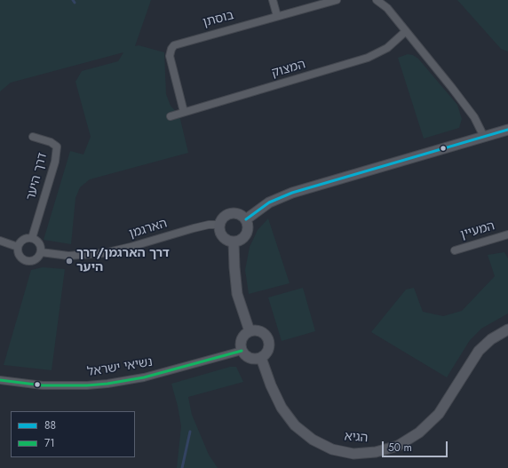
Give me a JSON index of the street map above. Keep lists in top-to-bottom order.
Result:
{
  "streets": {
    "street": [
      "בוסתן",
      "המצוק",
      "דרך היער",
      "הארגמן",
      "המעיין",
      "נשיאי ישראל",
      "הגיא"
    ]
  },
  "crossings": [
    ["בוסתן", "המצוק"],
    ["דרך היער", "הארגמן"],
    ["נשיאי ישראל", "הגיא"]
  ],
  "places": ["דרך הארגמן/דרך היער"],
  "lines": ["transit line 88", "transit line 71"],
  "legend": ["88", "71"],
  "scale_bar": "50 m"
}
